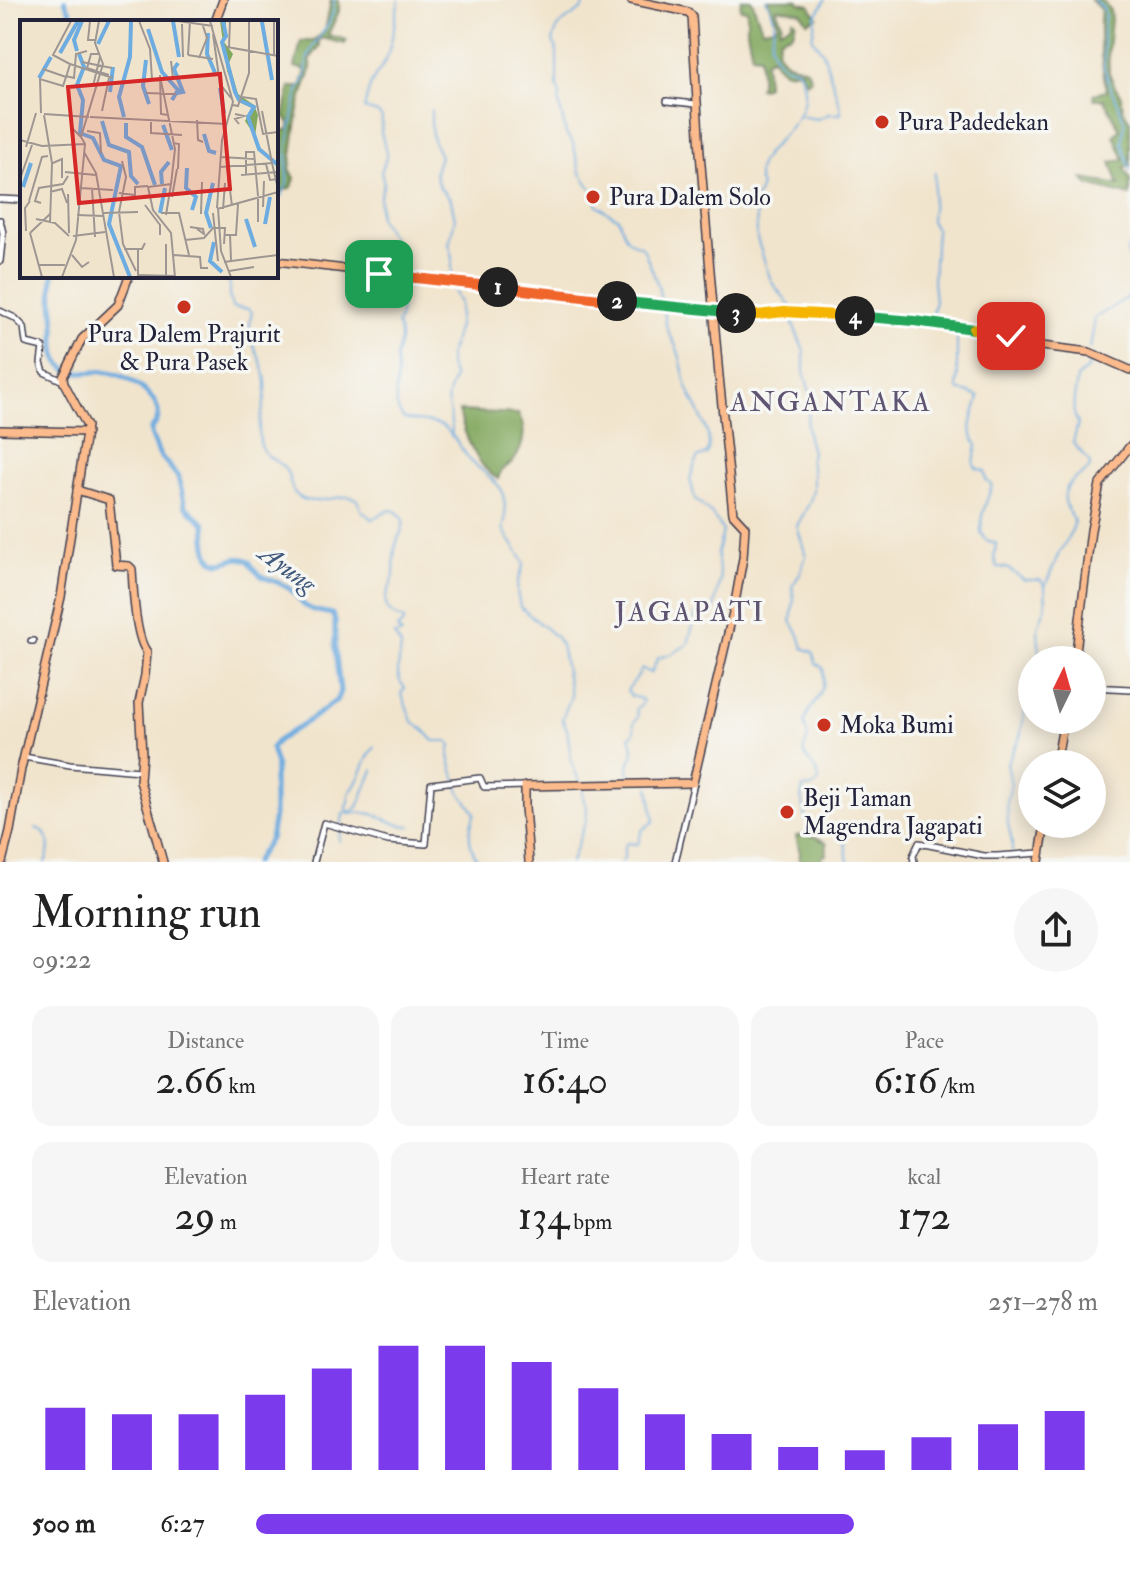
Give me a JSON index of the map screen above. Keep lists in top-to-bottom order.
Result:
{
  "districts": ["ANGANTAKA", "JAGAPATI"],
  "water": ["Ayung"],
  "places": [
    "Pura Padedekan",
    "Pura Dalem Solo",
    "Pura Dalem Prajurit & Pura Pasek",
    "Moka Bumi",
    "Beji Taman Magendra Jagapati"
  ],
  "north": "top",
  "page": {
    "pins": [
      "1",
      "2",
      "3",
      "4"
    ],
    "heading": ["Morning run", "09:22"],
    "stats": [
      ["Distance", "2.66 km"],
      ["Time", "16:40"],
      ["Pace", "6:16 /km"],
      ["Elevation", "29 m"],
      ["Heart rate", "134 bpm"],
      ["kcal", "172"]
    ],
    "chart": ["Elevation", "251–278 m"],
    "list": [
      {
        "name": "500 m",
        "note": "6:27"
      }
    ]
  }
}
